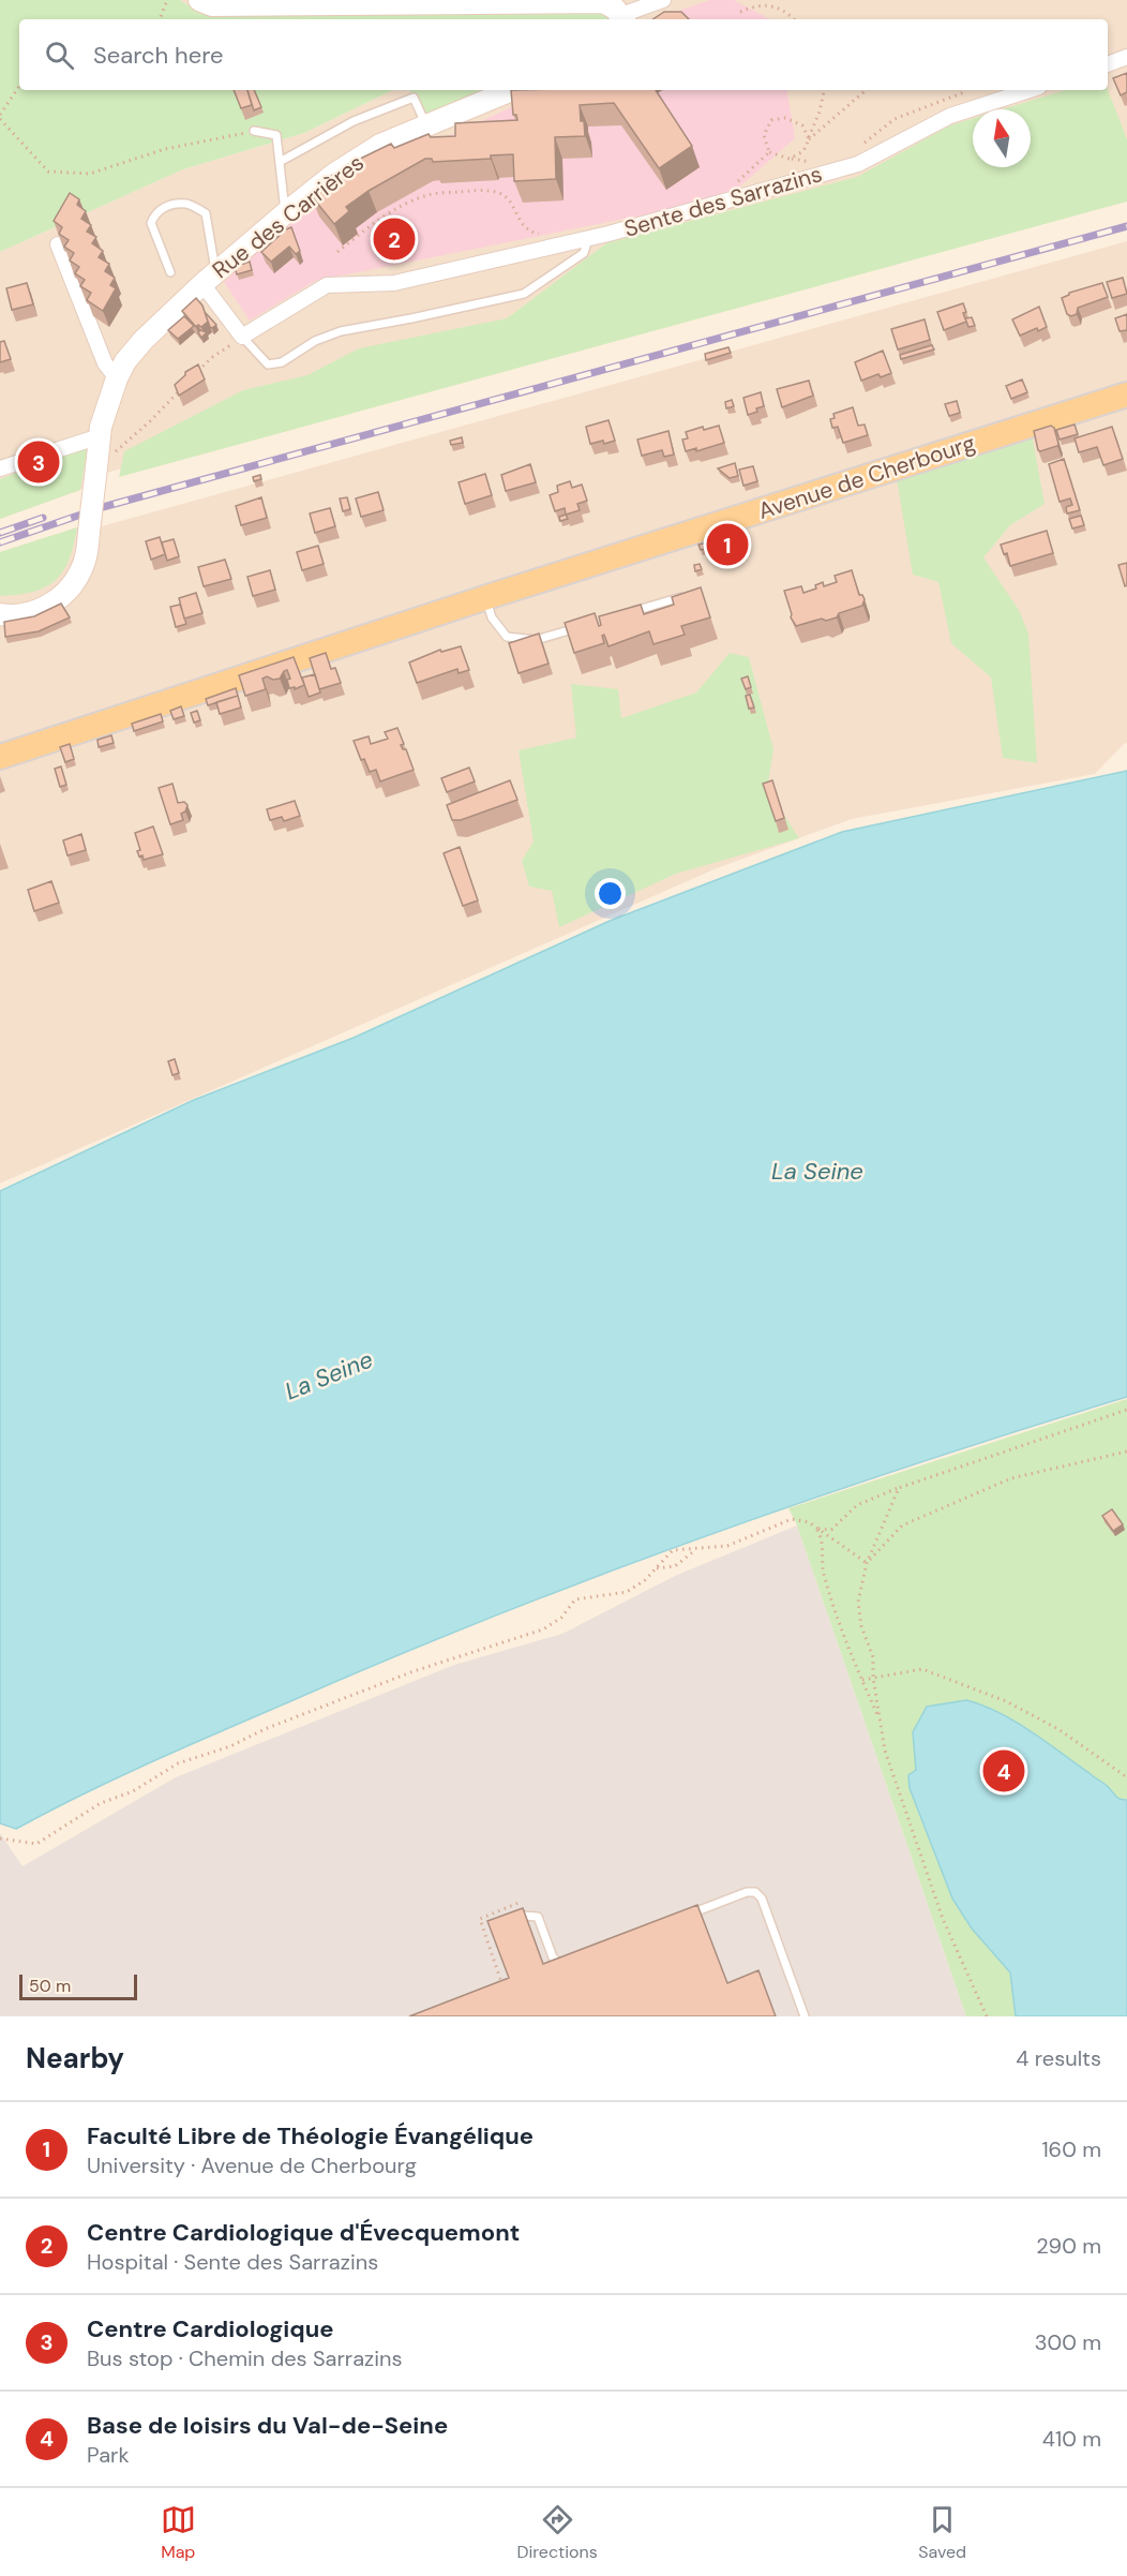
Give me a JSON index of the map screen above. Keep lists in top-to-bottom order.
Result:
{
  "streets": {
    "main road": ["Avenue de Cherbourg"],
    "street": ["Sente des Sarrazins", "Rue des Carrières"]
  },
  "water": ["La Seine"],
  "scale_bar": "50 m",
  "north": "top",
  "page": {
    "search": "Search here",
    "pins": [
      "2",
      "3",
      "1",
      "4"
    ],
    "scale": "50 m",
    "heading": ["Nearby", "4 results"],
    "list": [
      {
        "mark": "1",
        "name": "Faculté Libre de Théologie Évangélique",
        "note": "University · Avenue de Cherbourg",
        "value": "160 m"
      },
      {
        "mark": "2",
        "name": "Centre Cardiologique d'Évecquemont",
        "note": "Hospital · Sente des Sarrazins",
        "value": "290 m"
      },
      {
        "mark": "3",
        "name": "Centre Cardiologique",
        "note": "Bus stop · Chemin des Sarrazins",
        "value": "300 m"
      },
      {
        "mark": "4",
        "name": "Base de loisirs du Val-de-Seine",
        "note": "Park",
        "value": "410 m"
      }
    ],
    "nav": ["Map", "Directions", "Saved"]
  }
}
